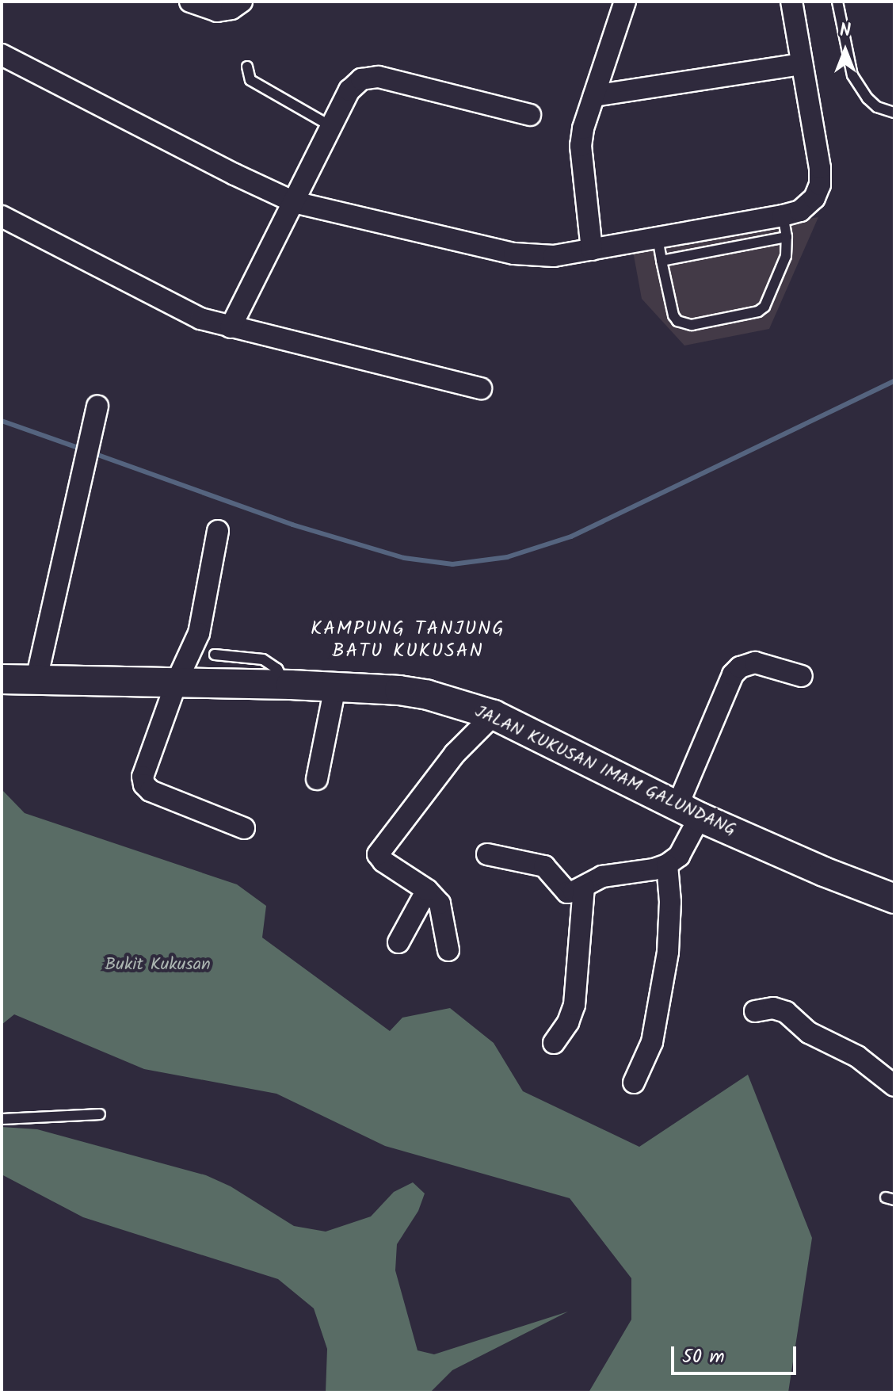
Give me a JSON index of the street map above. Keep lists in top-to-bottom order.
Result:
{
  "streets": {
    "street": ["JALAN KUKUSAN IMAM GALUNDANG"]
  },
  "districts": ["KAMPUNG TANJUNG BATU KUKUSAN"],
  "parks": ["Bukit Kukusan"],
  "scale_bar": "50 m",
  "north": "top"
}
